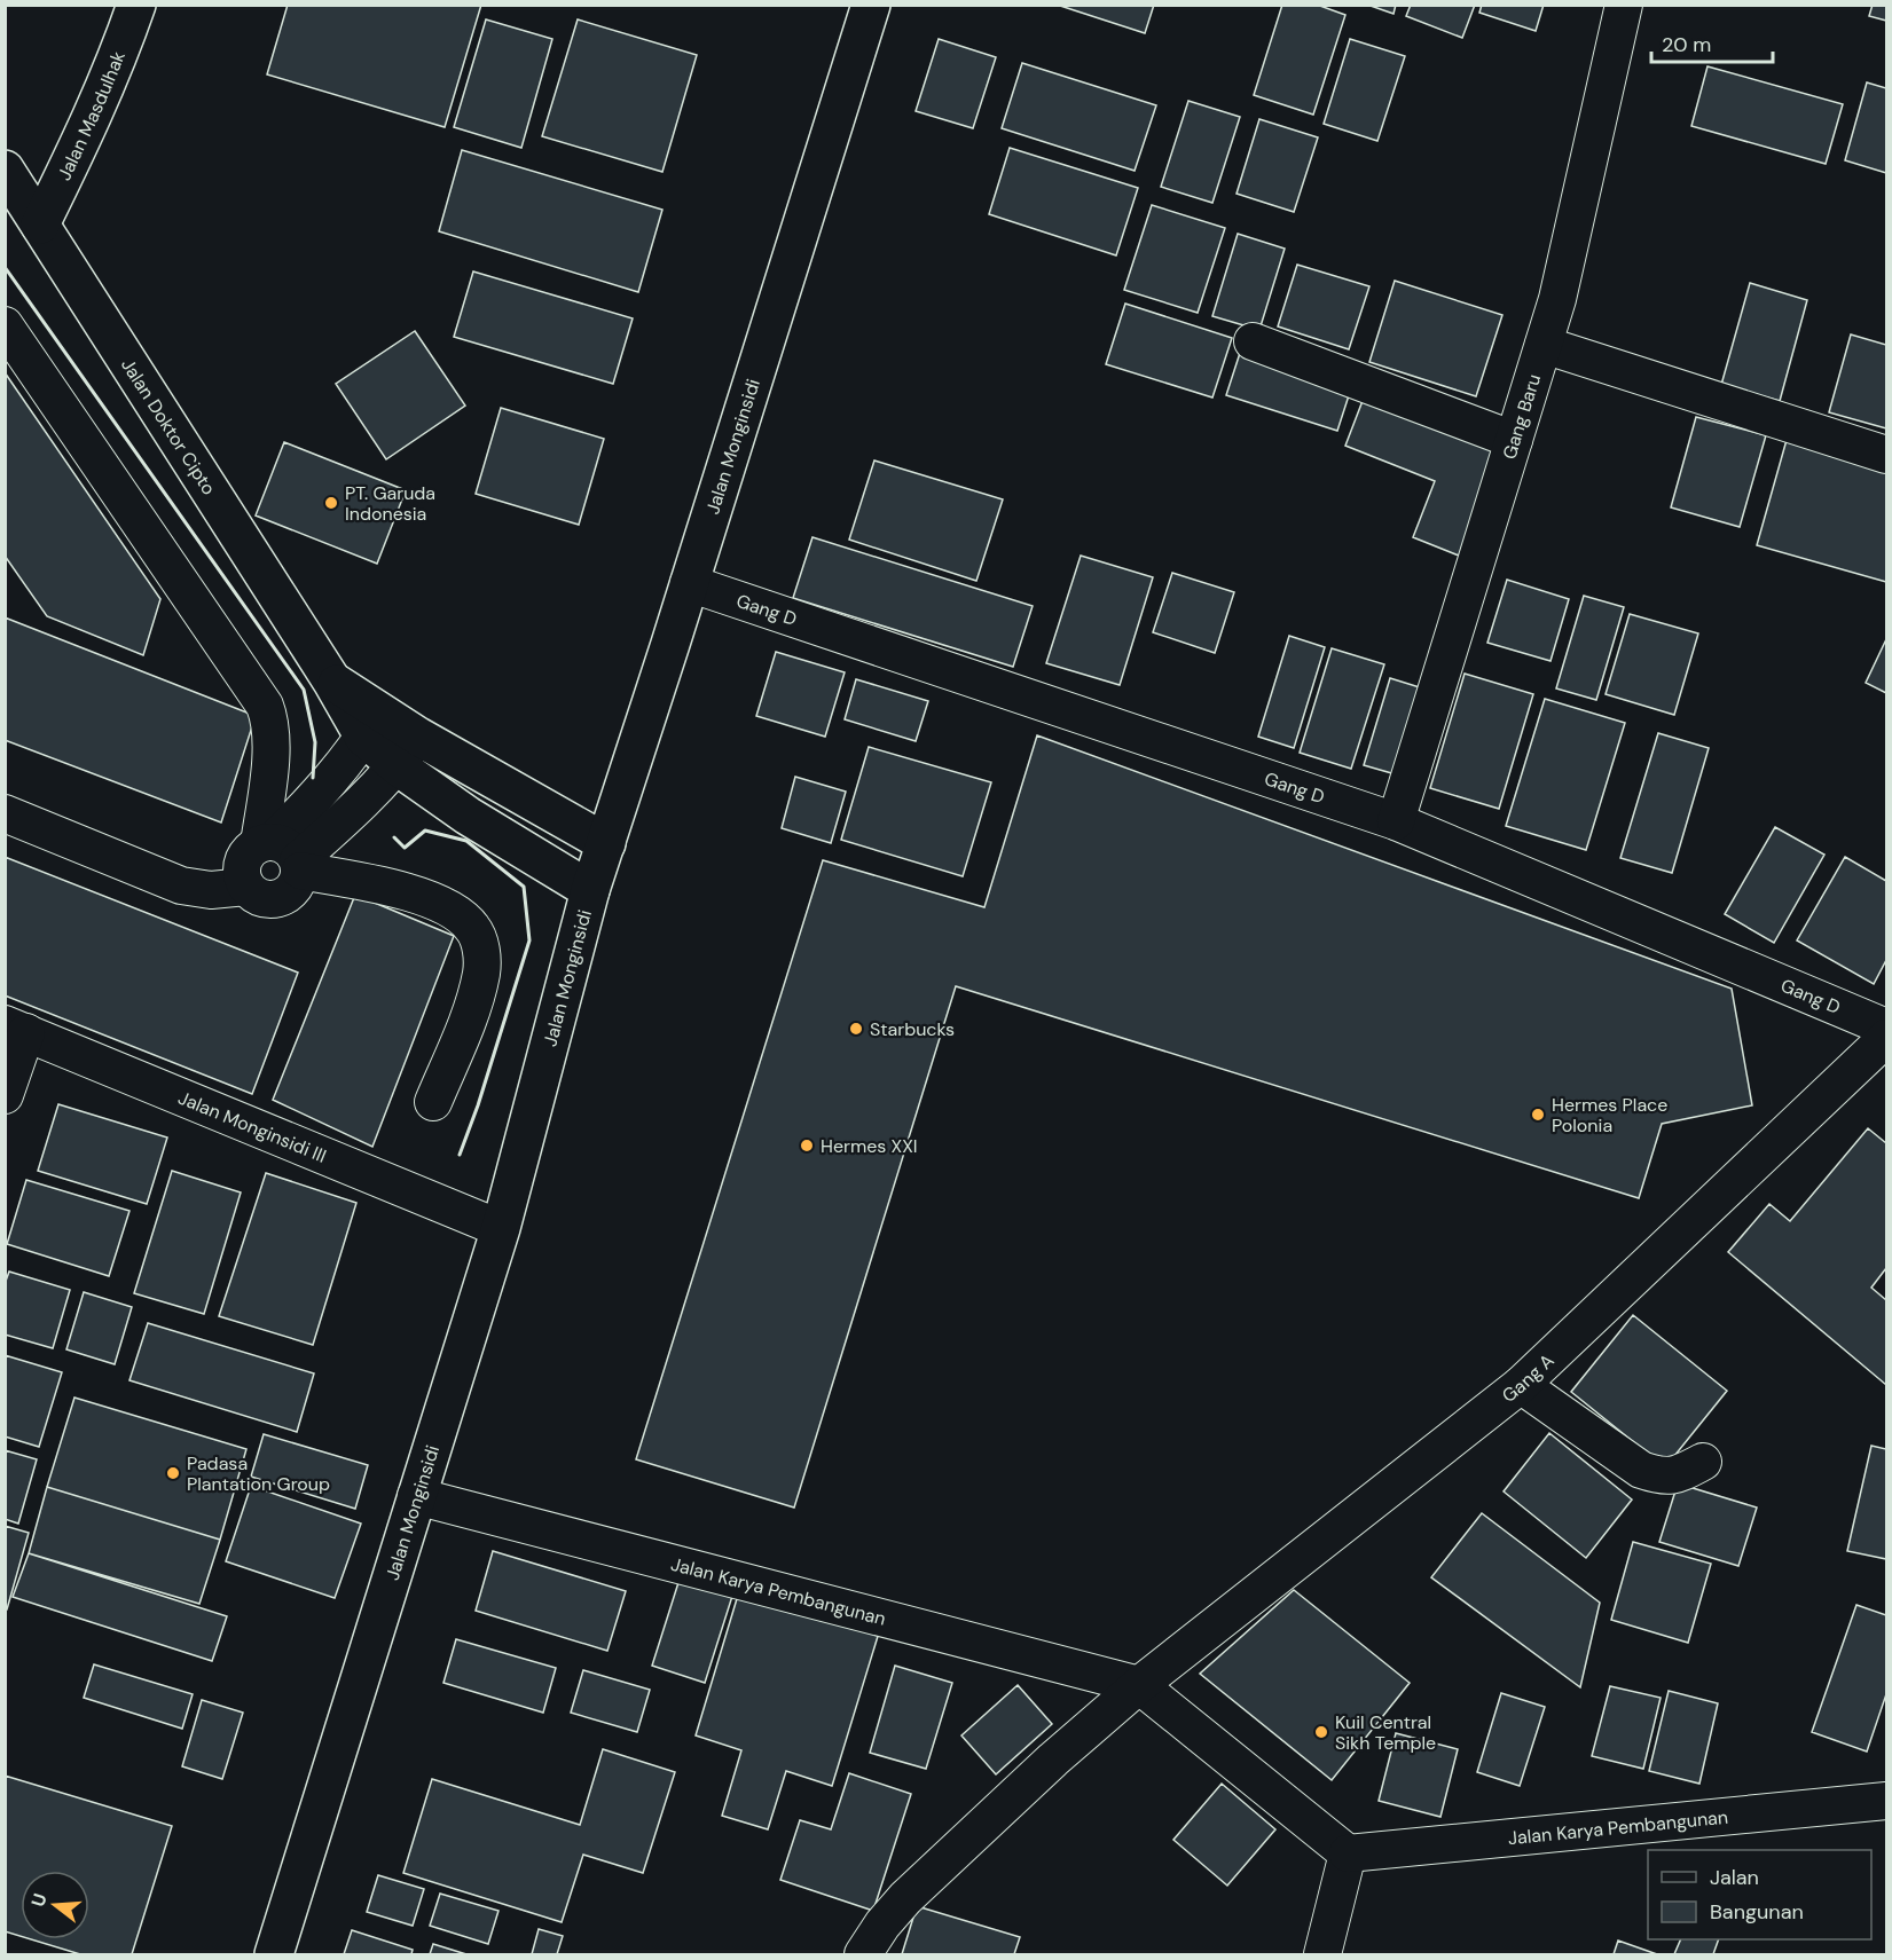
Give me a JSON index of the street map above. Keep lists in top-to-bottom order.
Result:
{
  "streets": {
    "main road": ["Jalan Masdulhak", "Jalan Doktor Cipto", "Jalan Monginsidi"],
    "street": [
      "Gang Baru",
      "Gang D",
      "Jalan Monginsidi III",
      "Gang A",
      "Jalan Karya Pembangunan"
    ]
  },
  "crossings": [
    ["Jalan Masdulhak", "Jalan Doktor Cipto"],
    ["Gang Baru", "Gang D"],
    ["Jalan Doktor Cipto", "Jalan Monginsidi"],
    ["Jalan Monginsidi", "Gang D"],
    ["Jalan Monginsidi", "Jalan Monginsidi III"],
    ["Jalan Monginsidi", "Jalan Karya Pembangunan"],
    ["Gang A", "Jalan Karya Pembangunan"]
  ],
  "places": [
    "PT. Garuda Indonesia",
    "Starbucks",
    "Hermes Place Polonia",
    "Hermes XXI",
    "Padasa Plantation Group",
    "Kuil Central Sikh Temple"
  ],
  "legend": ["Jalan", "Bangunan"],
  "scale_bar": "20 m",
  "north": "left"
}
